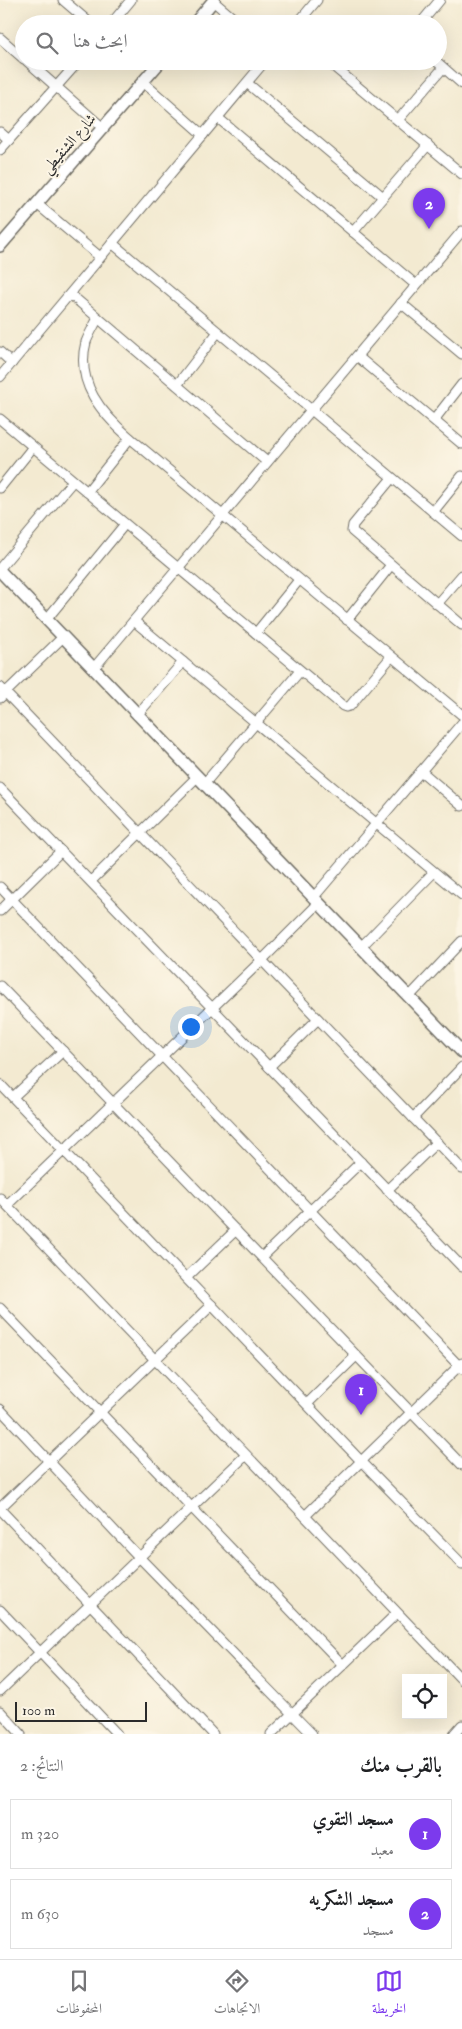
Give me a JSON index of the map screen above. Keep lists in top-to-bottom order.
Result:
{
  "streets": {
    "street": ["شارع الشنقيطي"]
  },
  "scale_bar": "100 m",
  "page": {
    "search": "ابحث هنا",
    "pins": ["2", "1"],
    "scale": "100 m",
    "heading": ["بالقرب منك", "النتائج: 2"],
    "list": [
      {
        "mark": "1",
        "name": "مسجد التقوي",
        "note": "معبد",
        "value": "320 m"
      },
      {
        "mark": "2",
        "name": "مسجد الشكريه",
        "note": "مسجد",
        "value": "630 m"
      }
    ],
    "nav": ["الخريطة", "الاتجاهات", "المحفوظات"]
  }
}
